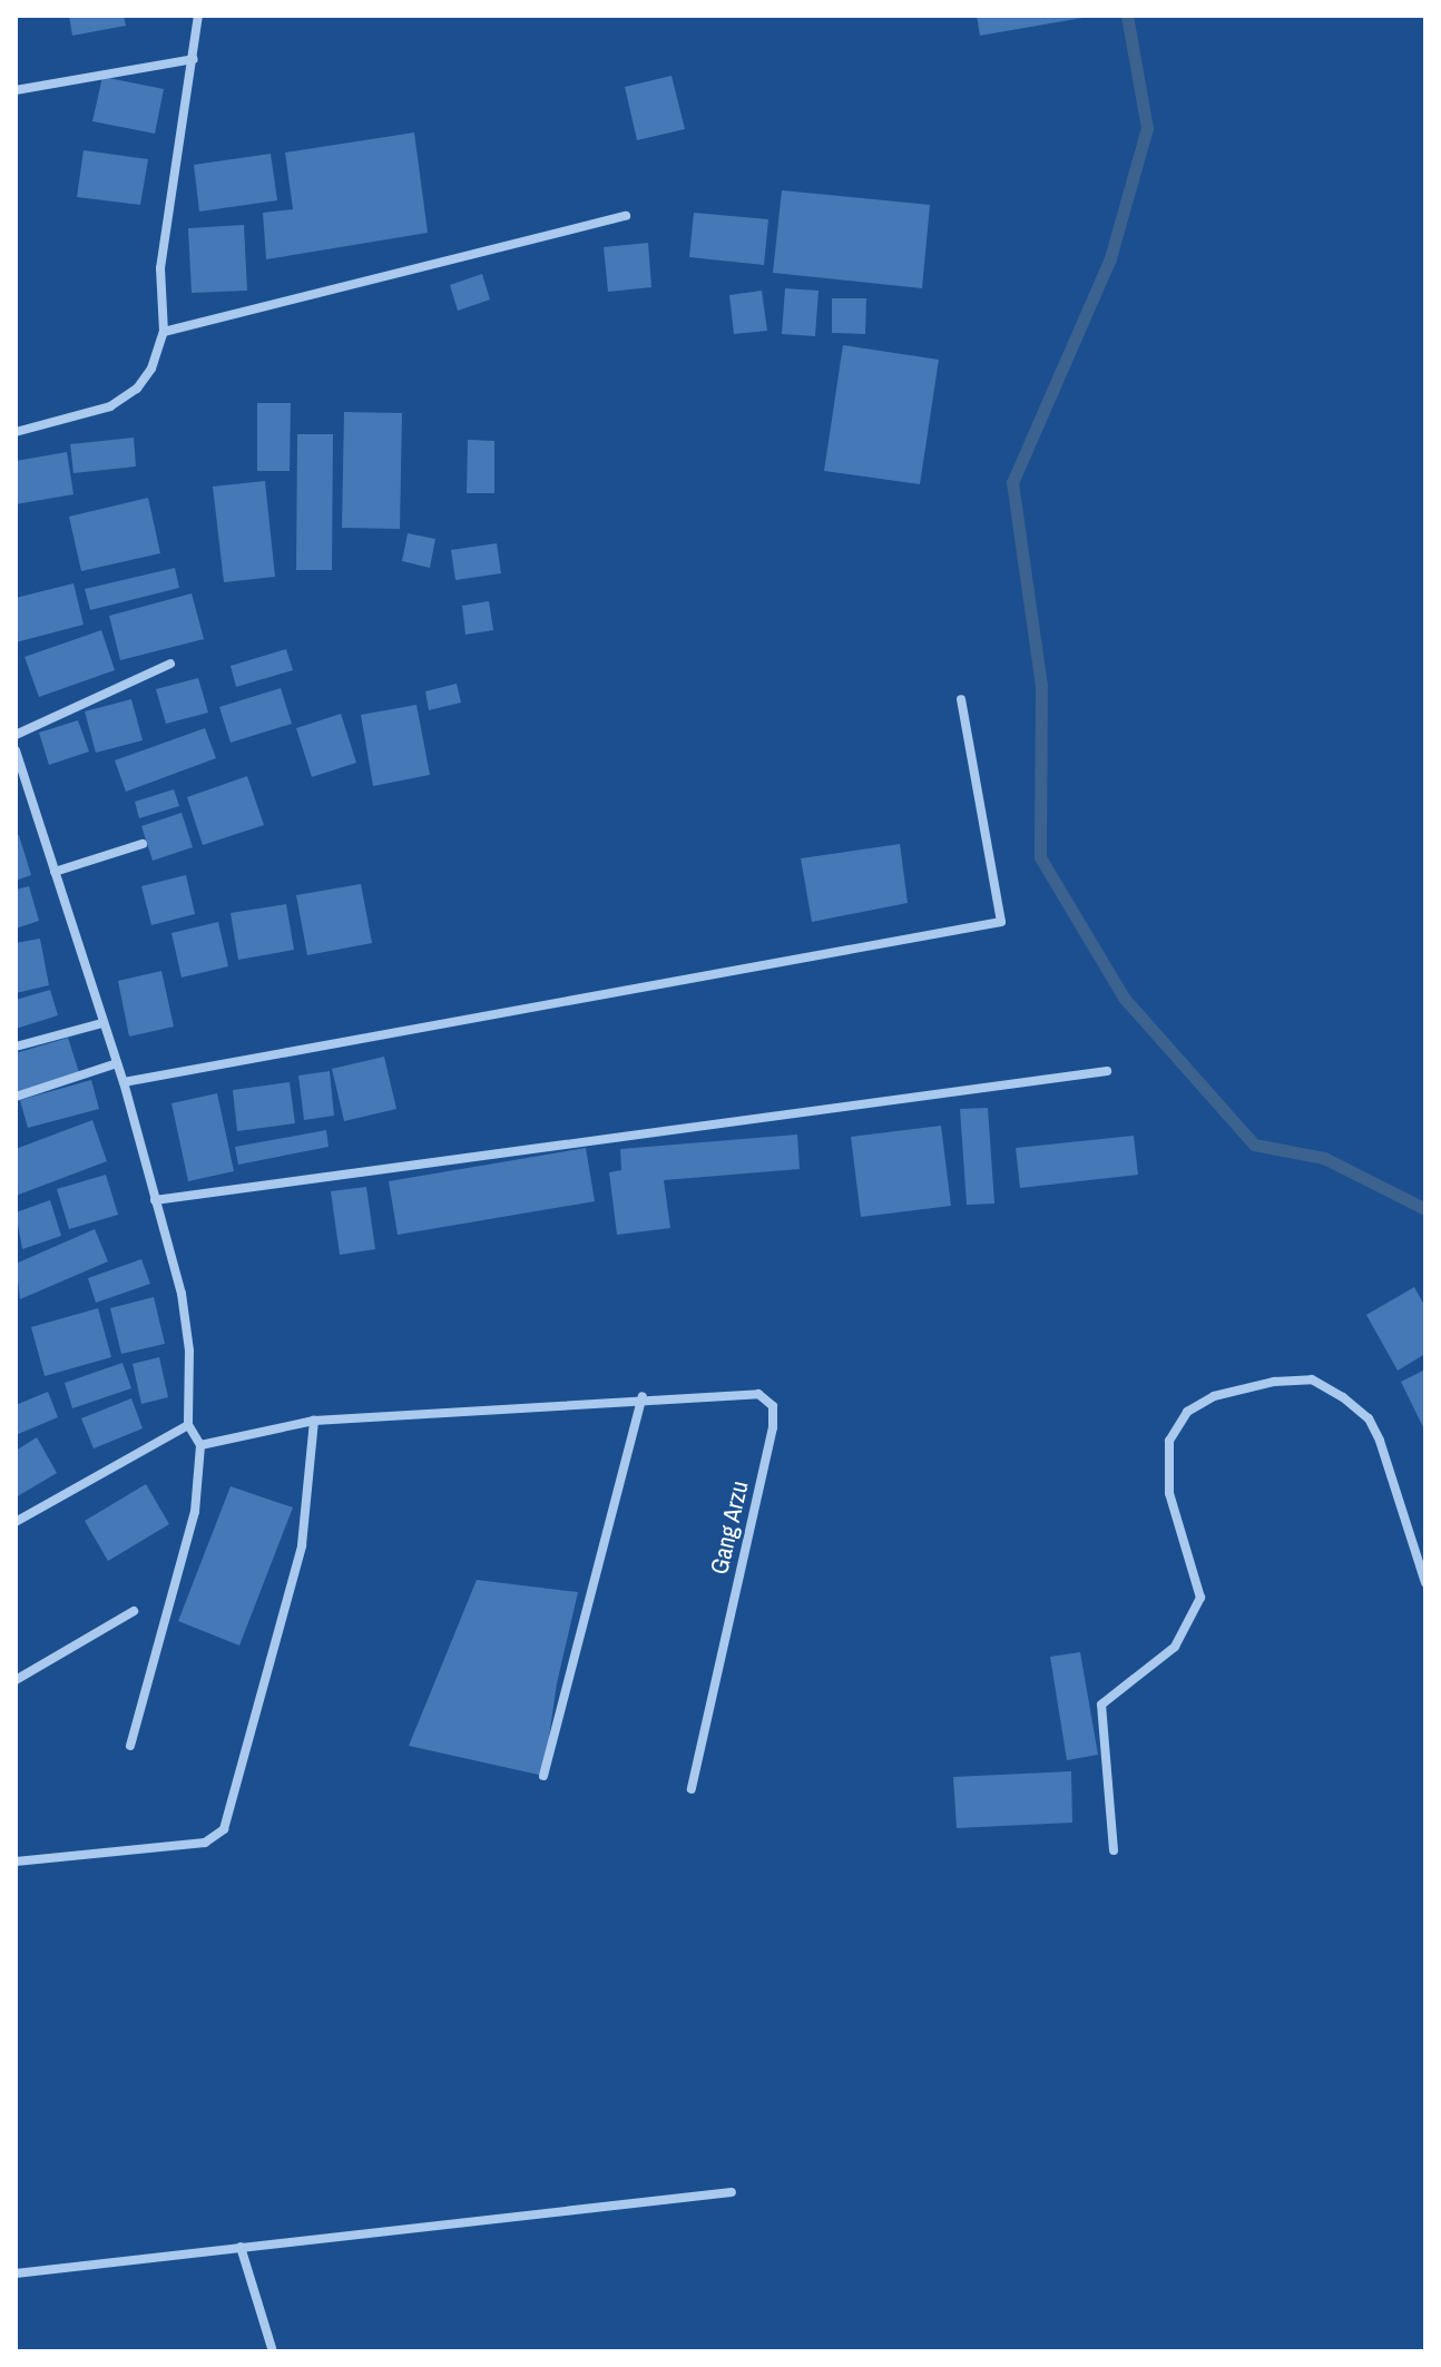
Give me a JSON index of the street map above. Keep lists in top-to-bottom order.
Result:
{
  "streets": {
    "street": ["Gang Arzu"]
  }
}
